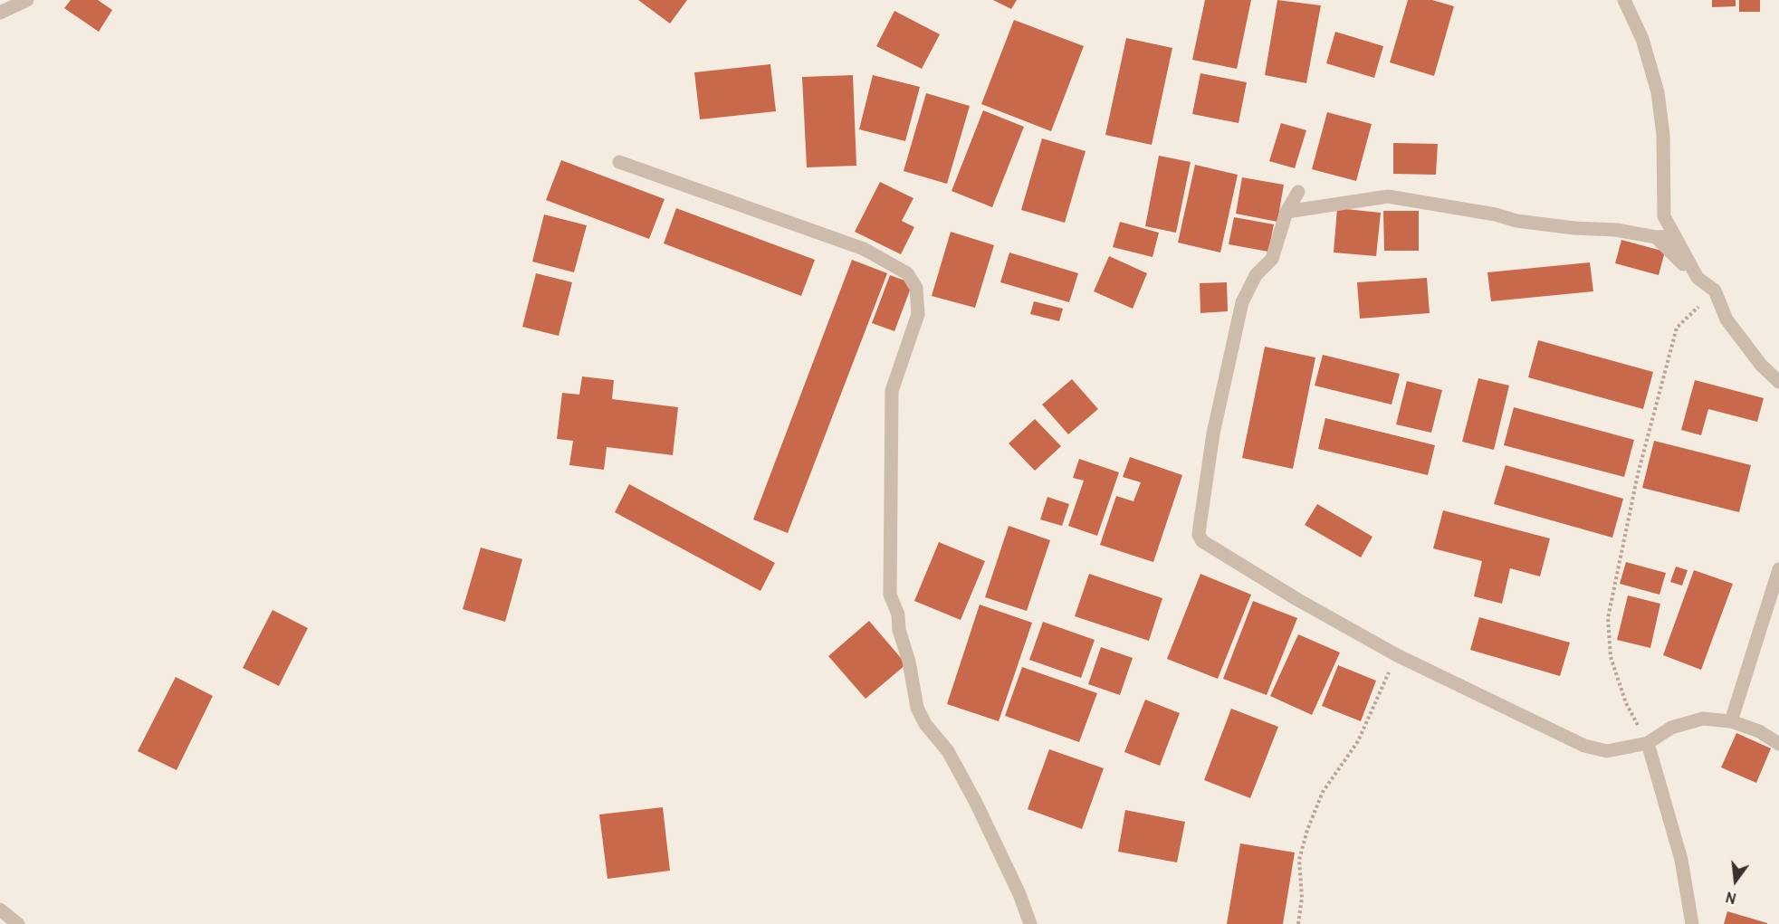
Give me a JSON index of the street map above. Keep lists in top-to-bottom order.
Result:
{
  "north": "bottom"
}
